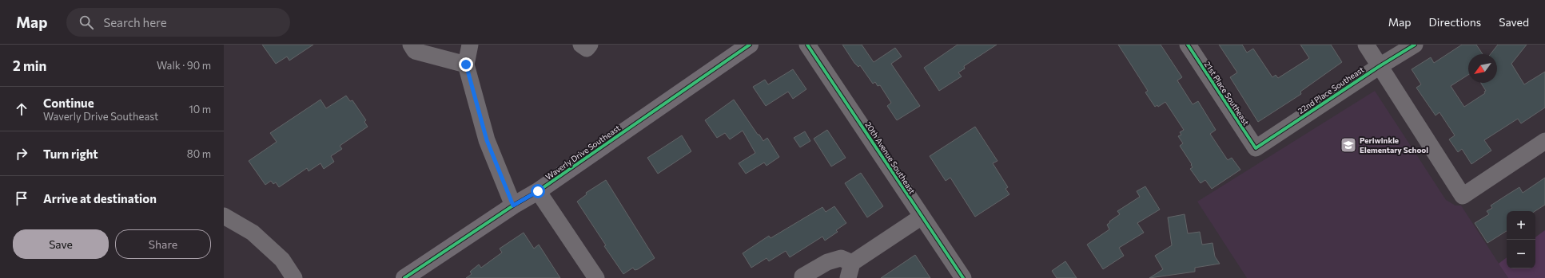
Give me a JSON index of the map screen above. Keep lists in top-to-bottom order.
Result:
{
  "streets": {
    "main road": ["Waverly Drive Southeast"],
    "street": ["22nd Place Southeast", "21st Place Southeast", "20th Avenue Southeast"]
  },
  "crossings": [
    ["22nd Place Southeast", "21st Place Southeast"]
  ],
  "places": {
    "school or university": ["Periwinkle Elementary School"]
  },
  "north": "bottom left",
  "page": {
    "header": "Map",
    "search": "Search here",
    "nav": ["Map", "Directions", "Saved"],
    "heading": ["2 min", "Walk · 90 m"],
    "list": [
      ["Continue", "Waverly Drive Southeast", "10 m"],
      ["Turn right", "80 m"],
      "Arrive at destination"
    ],
    "map_buttons": ["+", "−"],
    "buttons": ["Save", "Share"]
  }
}
